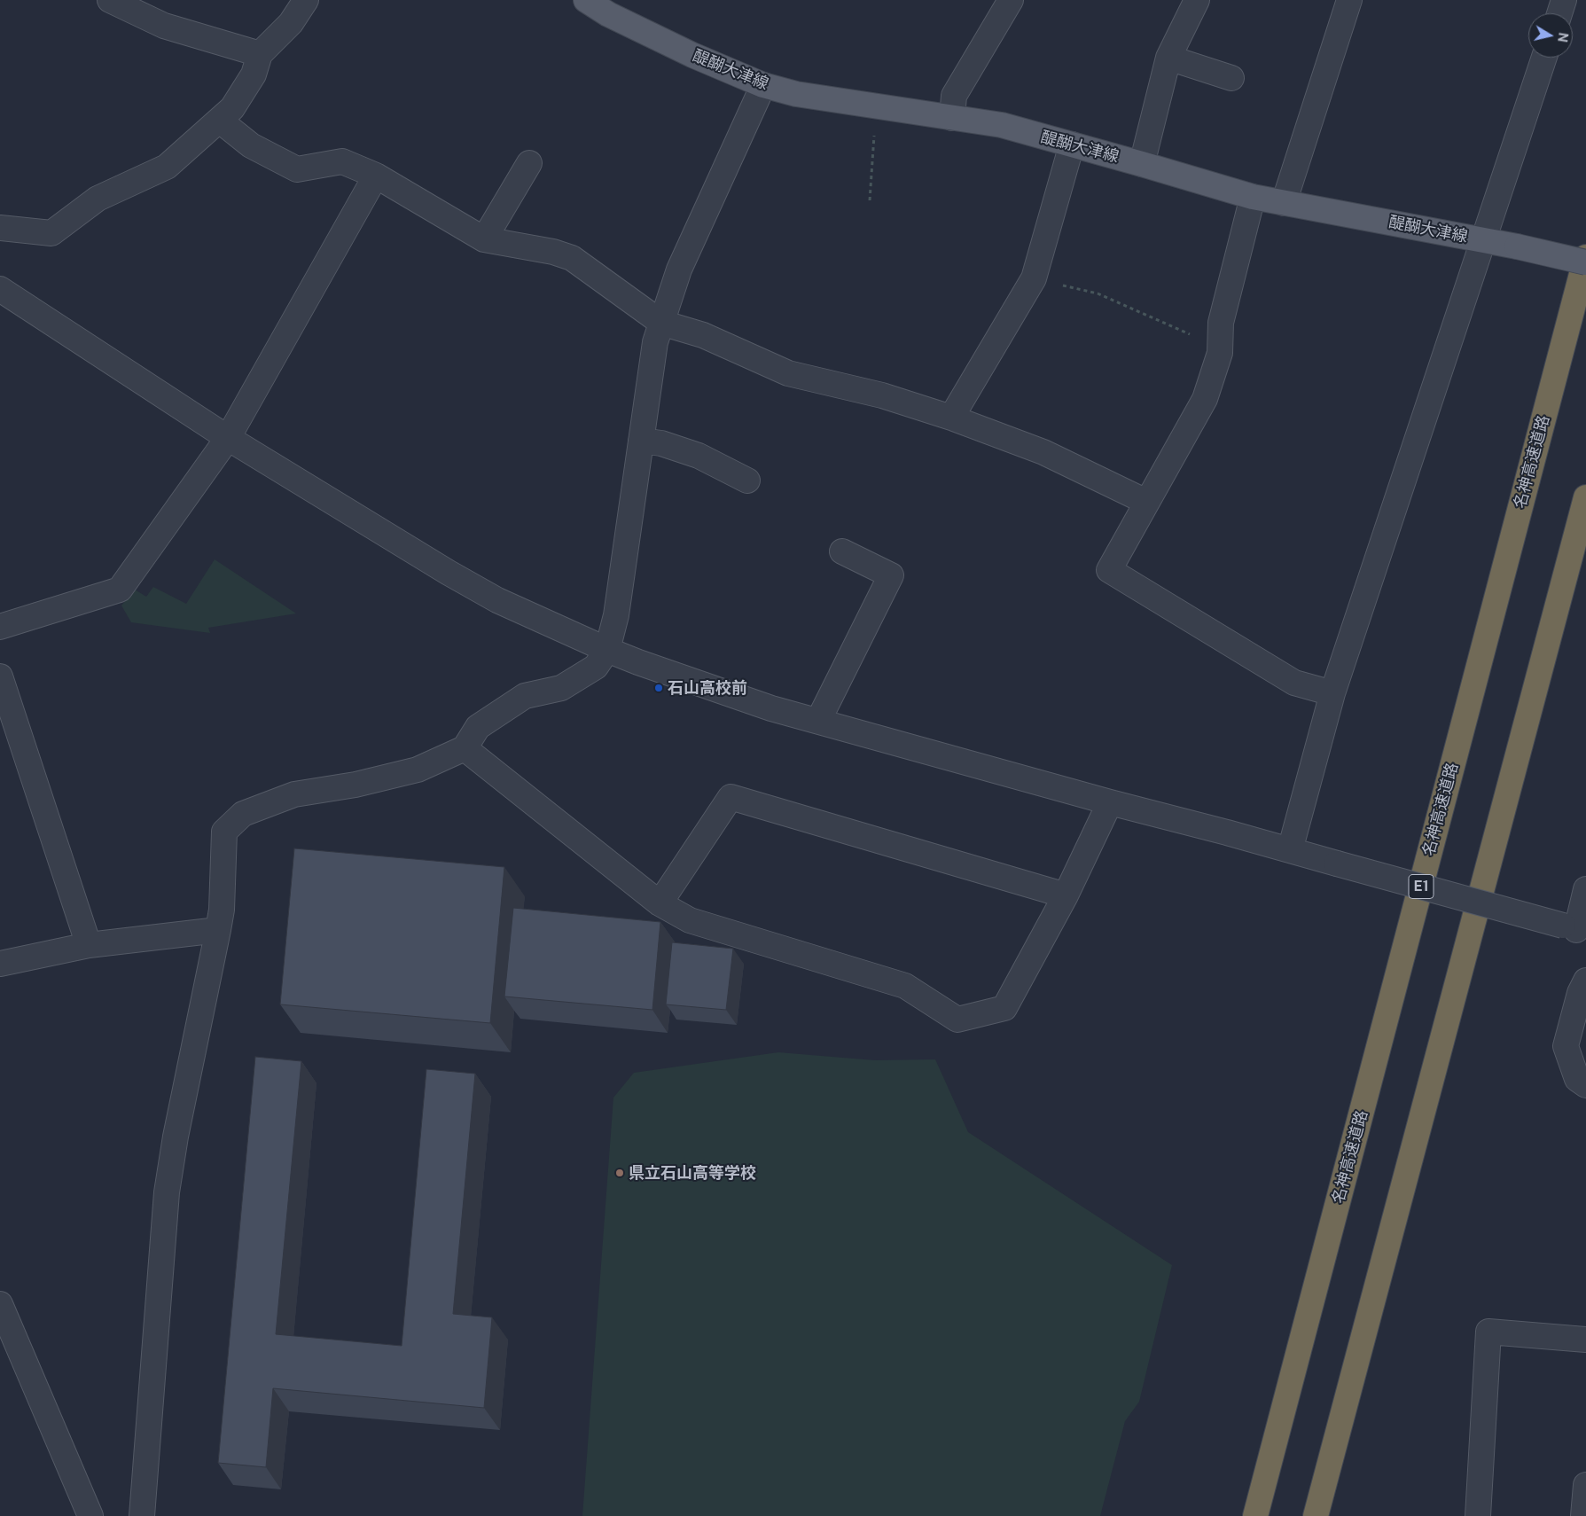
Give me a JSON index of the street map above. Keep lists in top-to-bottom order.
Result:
{
  "streets": {
    "highway": ["名神高速道路", "E1"],
    "main road": ["醍醐大津線"]
  },
  "places": ["石山高校前", "県立石山高等学校"],
  "north": "right"
}
